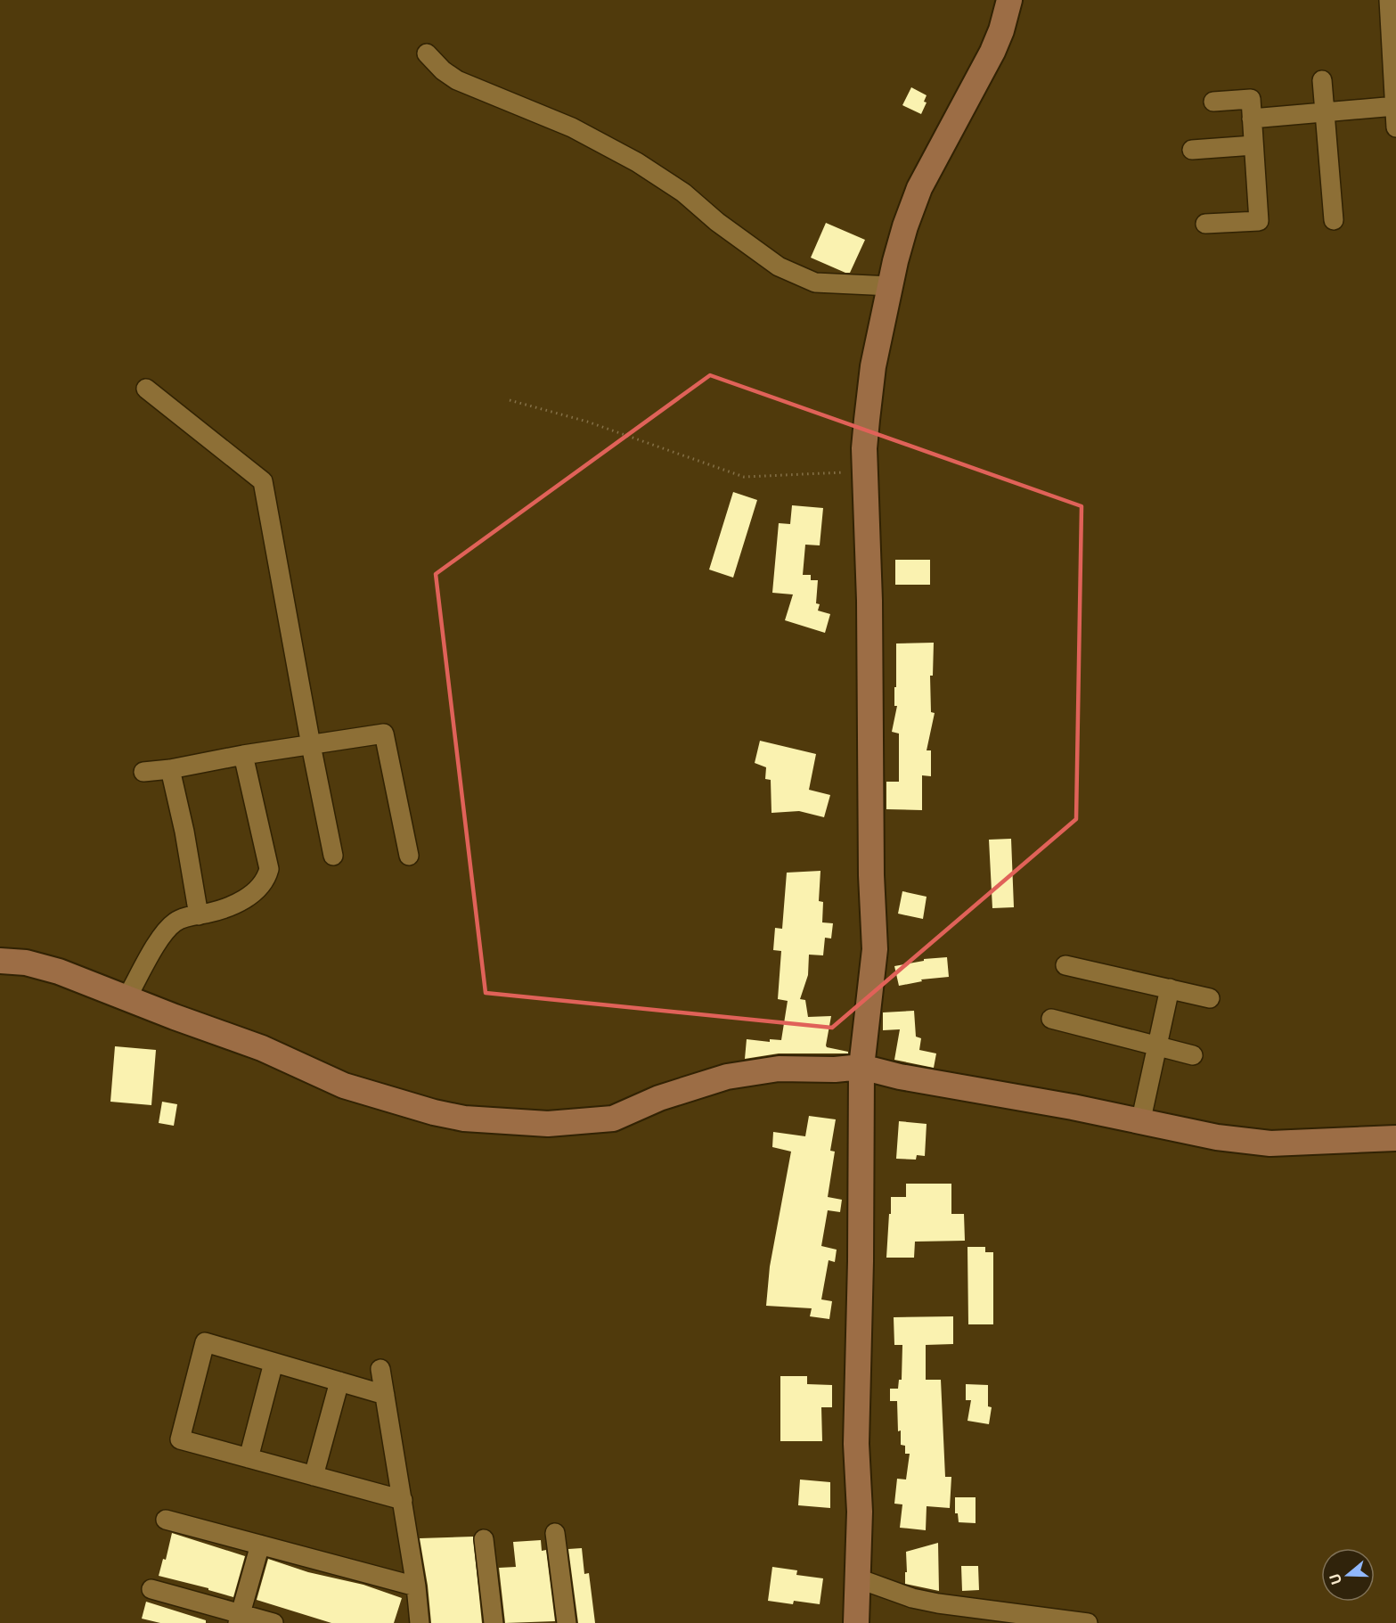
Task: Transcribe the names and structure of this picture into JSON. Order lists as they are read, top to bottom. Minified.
{"north":"left"}
